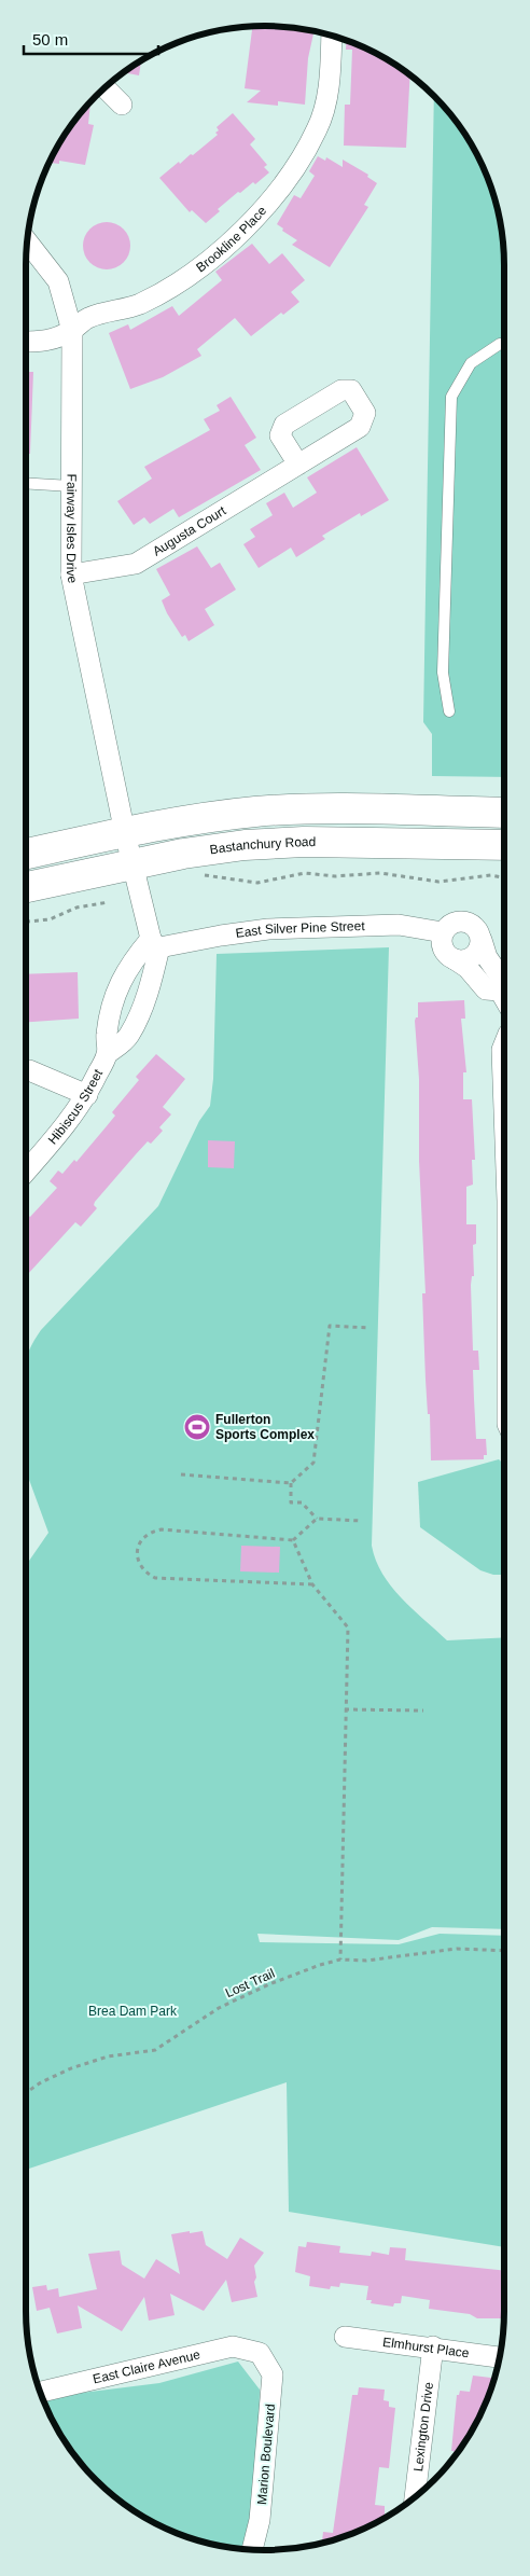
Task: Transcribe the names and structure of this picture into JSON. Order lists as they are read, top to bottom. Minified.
{"streets":{"main road":["Bastanchury Road"],"street":["Brookline Place","Fairway Isles Drive","Augusta Court","East Silver Pine Street","Hibiscus Street","Elmhurst Place","East Claire Avenue","Lexington Drive","Marion Boulevard"],"path":["Lost Trail"]},"crossings":[["Brookline Place","Fairway Isles Drive"],["Fairway Isles Drive","Augusta Court"],["Fairway Isles Drive","Bastanchury Road"],["Fairway Isles Drive","East Silver Pine Street"],["Fairway Isles Drive","Hibiscus Street"],["East Silver Pine Street","Hibiscus Street"],["Elmhurst Place","Lexington Drive"],["East Claire Avenue","Marion Boulevard"]],"parks":["Brea Dam Park"],"places":{"sports":["Fullerton Sports Complex"]},"scale_bar":"50 m"}
